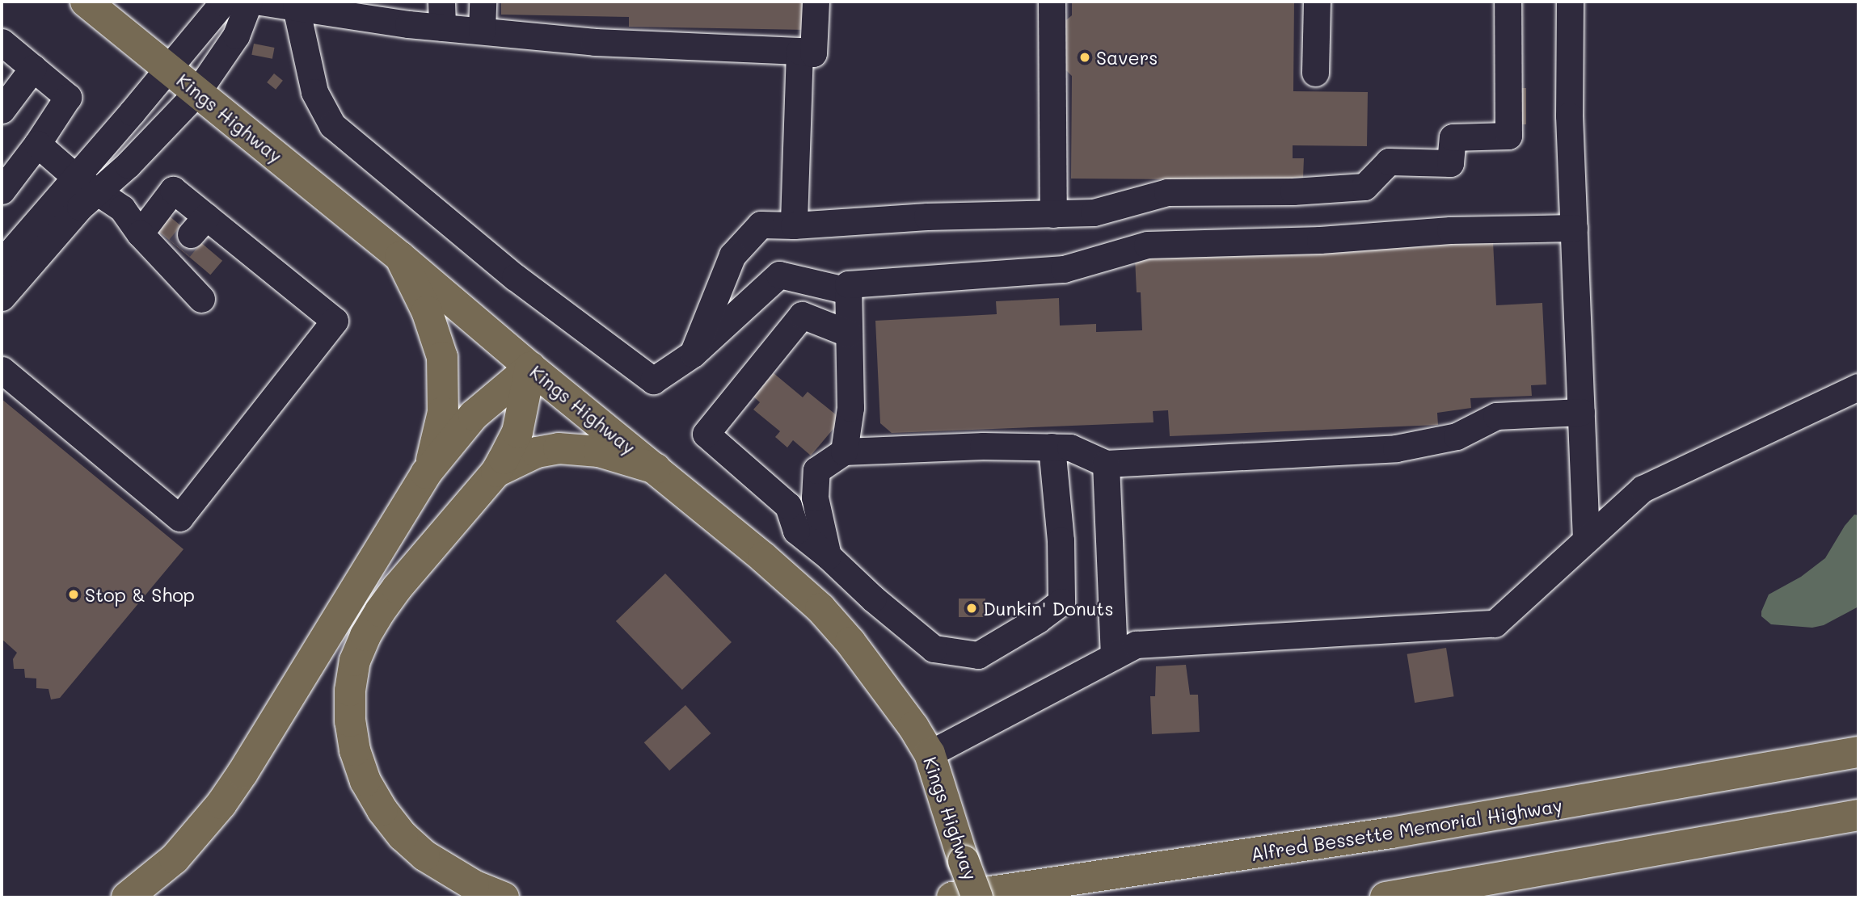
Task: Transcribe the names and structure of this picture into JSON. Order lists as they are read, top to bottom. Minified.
{"streets":{"main road":["Kings Highway","Alfred Bessette Memorial Highway"]},"places":["Savers","Stop & Shop","Dunkin' Donuts"]}
